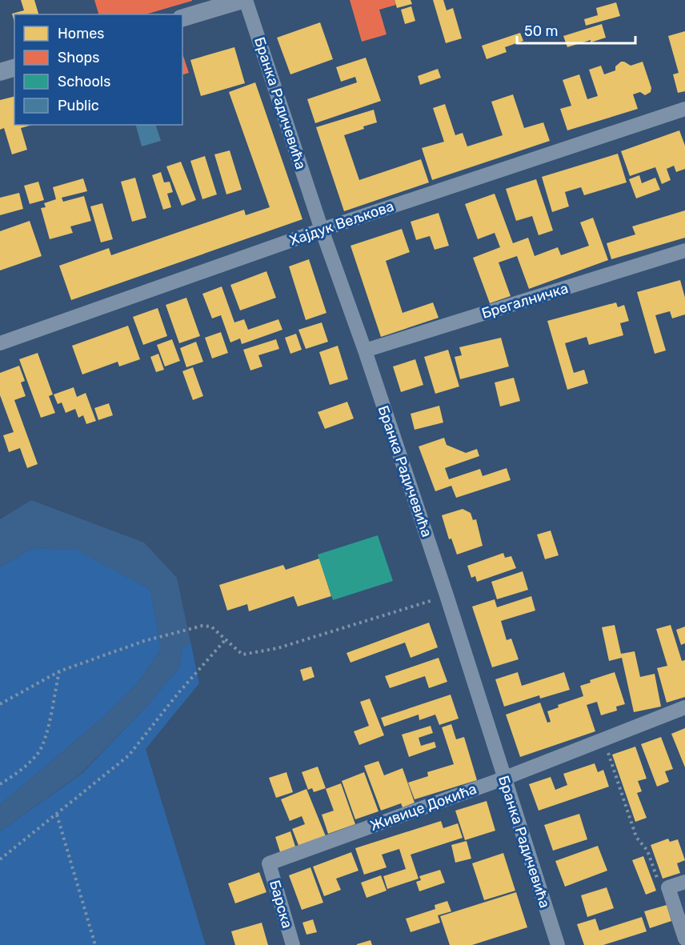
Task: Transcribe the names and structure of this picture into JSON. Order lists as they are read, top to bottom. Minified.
{"streets":{"street":["Бранка Радичевића","Хајдук Вељкова","Брегалничка","Живице Докића","Барска"]},"crossings":[["Бранка Радичевића","Хајдук Вељкова"],["Бранка Радичевића","Брегалничка"],["Бранка Радичевића","Живице Докића"],["Живице Докића","Барска"]],"legend":["Homes","Shops","Schools","Public"],"scale_bar":"50 m"}
